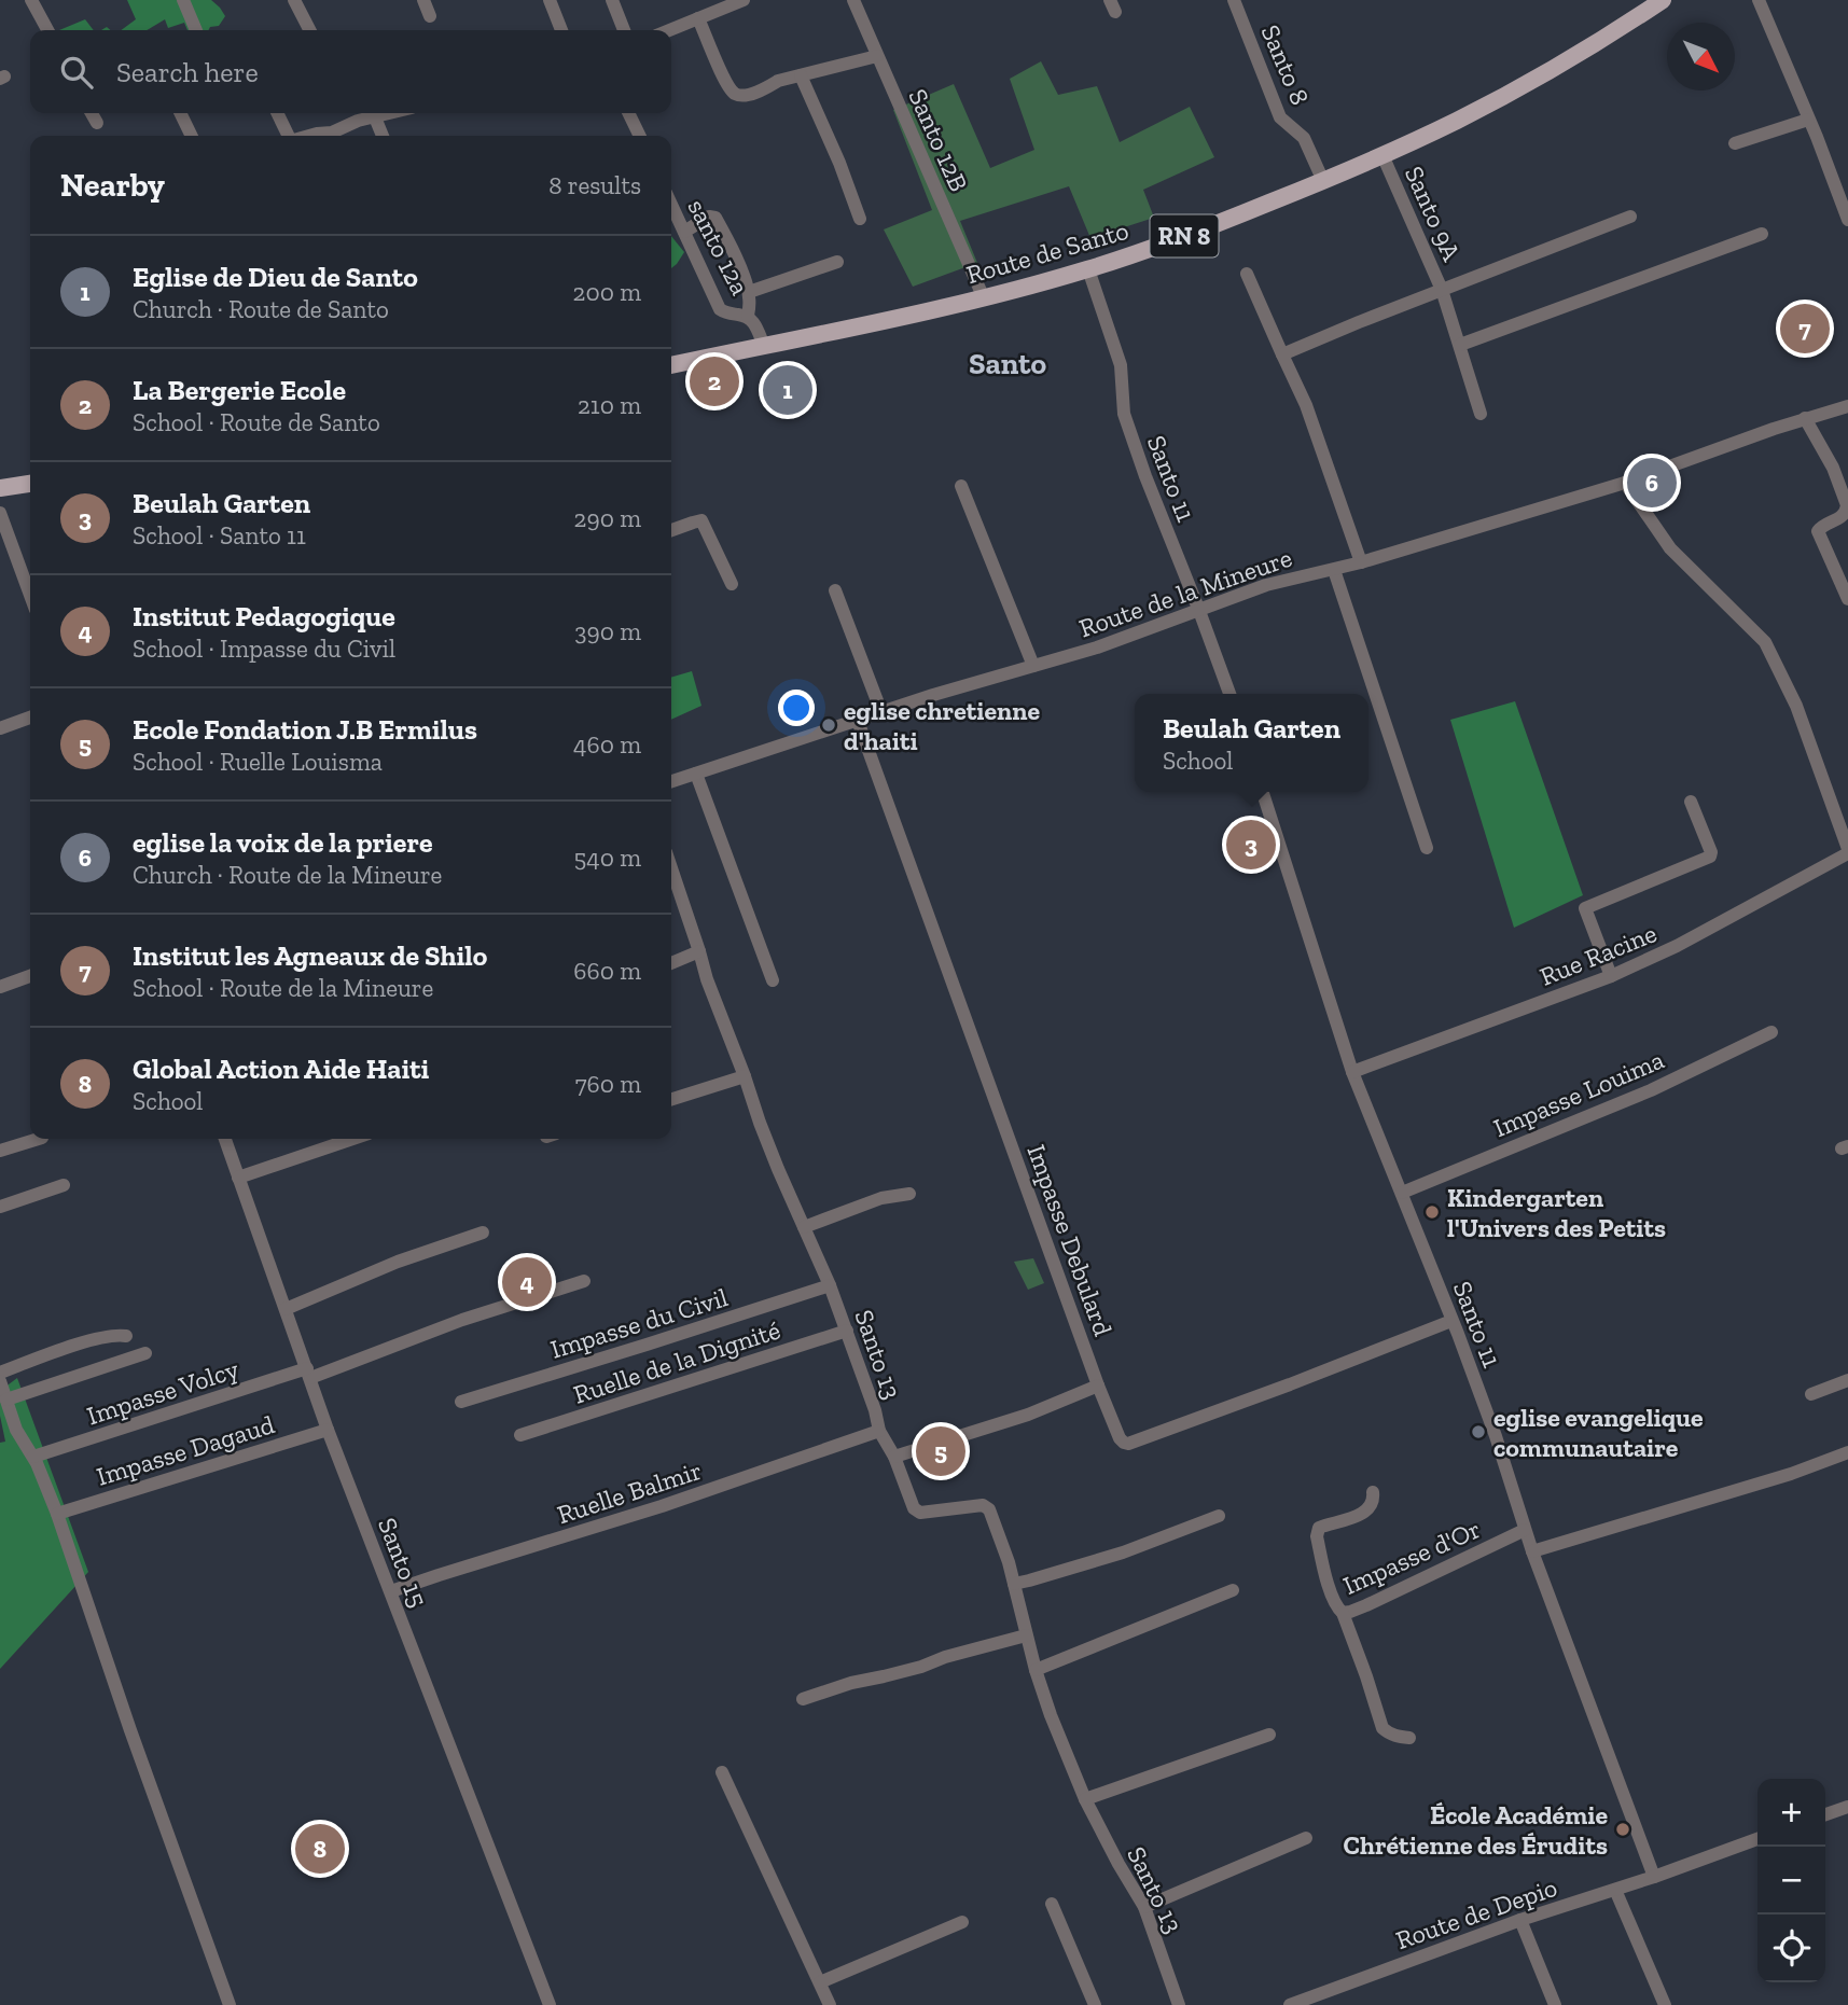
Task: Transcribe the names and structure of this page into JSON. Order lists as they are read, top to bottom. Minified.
{"streets":{"main road":["RN 8","Route de Santo"],"street":["Santo 8","Santo 12B","Santo 9A","santo 12a","Santo 11","Route de la Mineure","Rue Racine","Impasse Louima","Impasse Debulard","Impasse du Civil","Santo 13","Ruelle de la Dignité","Impasse Volcy","Impasse Dagaud","Ruelle Balmir","Impasse d'Or","Santo 15","Route de Depio"]},"crossings":[["Santo 8","Route de Santo"],["Santo 12B","Route de Santo"],["Santo 9A","Route de Santo"],["santo 12a","Route de Santo"],["Route de Santo","Santo 11"],["Santo 11","Route de la Mineure"],["Santo 11","Rue Racine"],["Santo 11","Impasse Louima"],["Santo 11","Impasse Debulard"],["Santo 11","Impasse d'Or"],["Santo 11","Route de Depio"],["Route de la Mineure","Impasse Debulard"],["Impasse du Civil","Santo 13"],["Santo 13","Ruelle de la Dignité"],["Santo 13","Ruelle Balmir"],["Impasse Volcy","Santo 15"],["Impasse Dagaud","Santo 15"],["Ruelle Balmir","Santo 15"]],"districts":["Santo"],"places":["eglise chretienne d'haiti","Kindergarten l'Univers des Petits","eglise evangelique communautaire","École Académie Chrétienne des Érudits"],"north":"bottom right","page":{"search":"Search here","heading":["Nearby","8 results"],"list":[{"mark":"1","name":"Eglise de Dieu de Santo","note":"Church · Route de Santo","value":"200 m"},{"mark":"2","name":"La Bergerie Ecole","note":"School · Route de Santo","value":"210 m"},{"mark":"3","name":"Beulah Garten","note":"School · Santo 11","value":"290 m"},{"mark":"4","name":"Institut Pedagogique","note":"School · Impasse du Civil","value":"390 m"},{"mark":"5","name":"Ecole Fondation J.B Ermilus","note":"School · Ruelle Louisma","value":"460 m"},{"mark":"6","name":"eglise la voix de la priere","note":"Church · Route de la Mineure","value":"540 m"},{"mark":"7","name":"Institut les Agneaux de Shilo","note":"School · Route de la Mineure","value":"660 m"},{"mark":"8","name":"Global Action Aide Haiti","note":"School","value":"760 m"}],"pins":["7","2","1","6","3","4","5","8"],"popup":["Beulah Garten","School"],"map_buttons":["+","−"]}}
